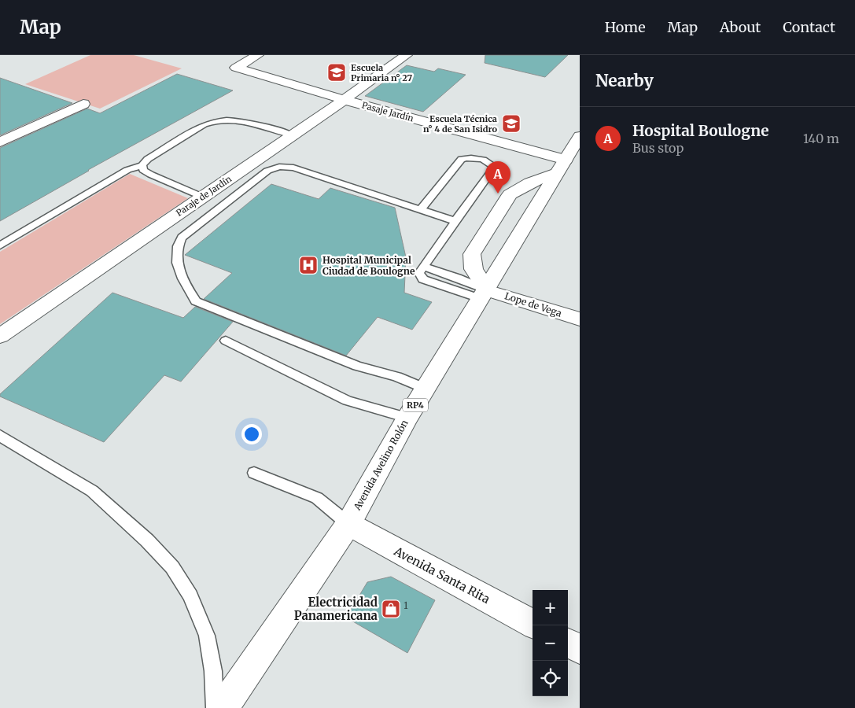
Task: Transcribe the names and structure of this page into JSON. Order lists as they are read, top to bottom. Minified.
{"streets":{"street":["Pasaje Jardín","Paraje de Jardín","Lope de Vega","RP4","Avenida Avelino Rolón","Avenida Santa Rita"]},"crossings":[["Pasaje Jardín","Paraje de Jardín"],["Pasaje Jardín","Avenida Avelino Rolón"],["Lope de Vega","Avenida Avelino Rolón"],["Avenida Avelino Rolón","Avenida Santa Rita"]],"places":{"school or university":["Escuela Primaria n° 27","Escuela Técnica n° 4 de San Isidro"],"hospital":["Hospital Municipal Ciudad de Boulogne"],"shop":["Electricidad Panamericana"]},"house_numbers":["1"],"page":{"header":"Map","nav":["Home","Map","About","Contact"],"heading":"Nearby","list":[{"mark":"A","name":"Hospital Boulogne","note":"Bus stop","value":"140 m"}],"pins":"A","map_buttons":["+","−"]}}
